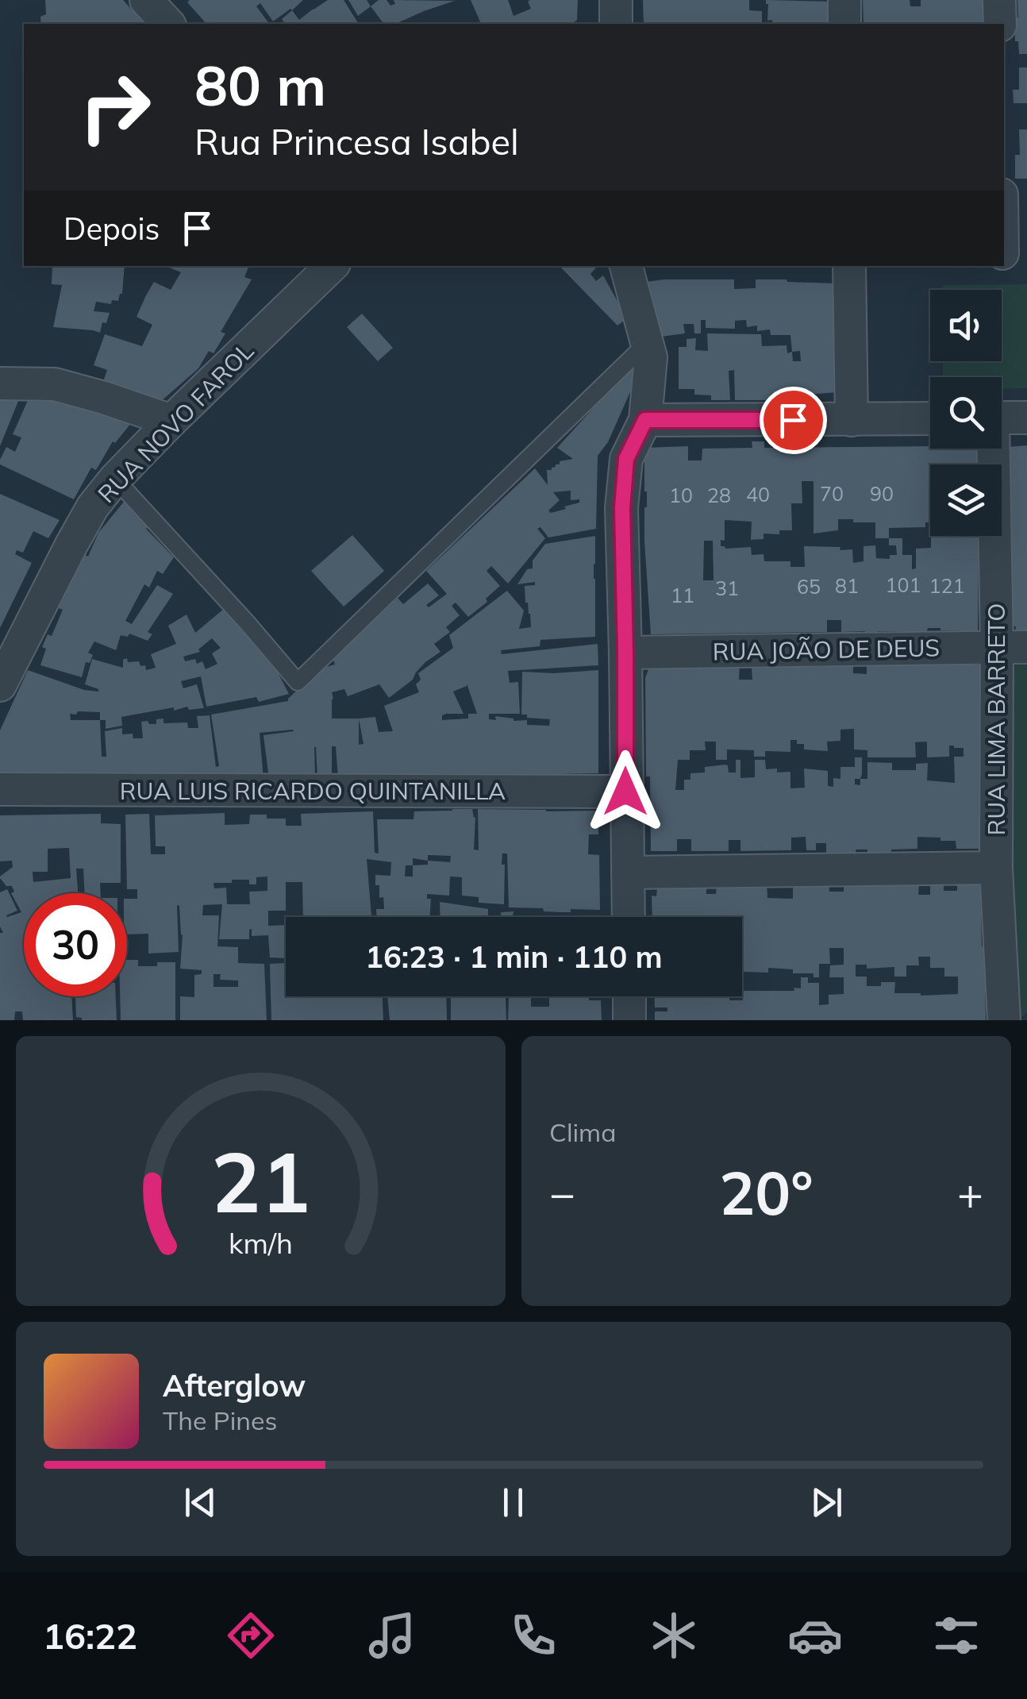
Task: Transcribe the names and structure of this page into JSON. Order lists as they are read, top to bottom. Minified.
{"streets":{"street":["RUA NOVO FAROL","RUA JOÃO DE DEUS","RUA LIMA BARRETO","RUA LUIS RICARDO QUINTANILLA"]},"crossings":[["RUA JOÃO DE DEUS","RUA LIMA BARRETO"]],"house_numbers":["70","90","40","10","28","101","81","121","65","31","11"],"page":{"turn":["80 m","Rua Princesa Isabel"],"then":"Depois","limit":"30","trip":"16:23 · 1 min · 110 m","tile":"Clima","heat":["−","20°","+"],"song":["Afterglow","The Pines"],"tabs":"16:22","gauge":["21","km/h"]}}
